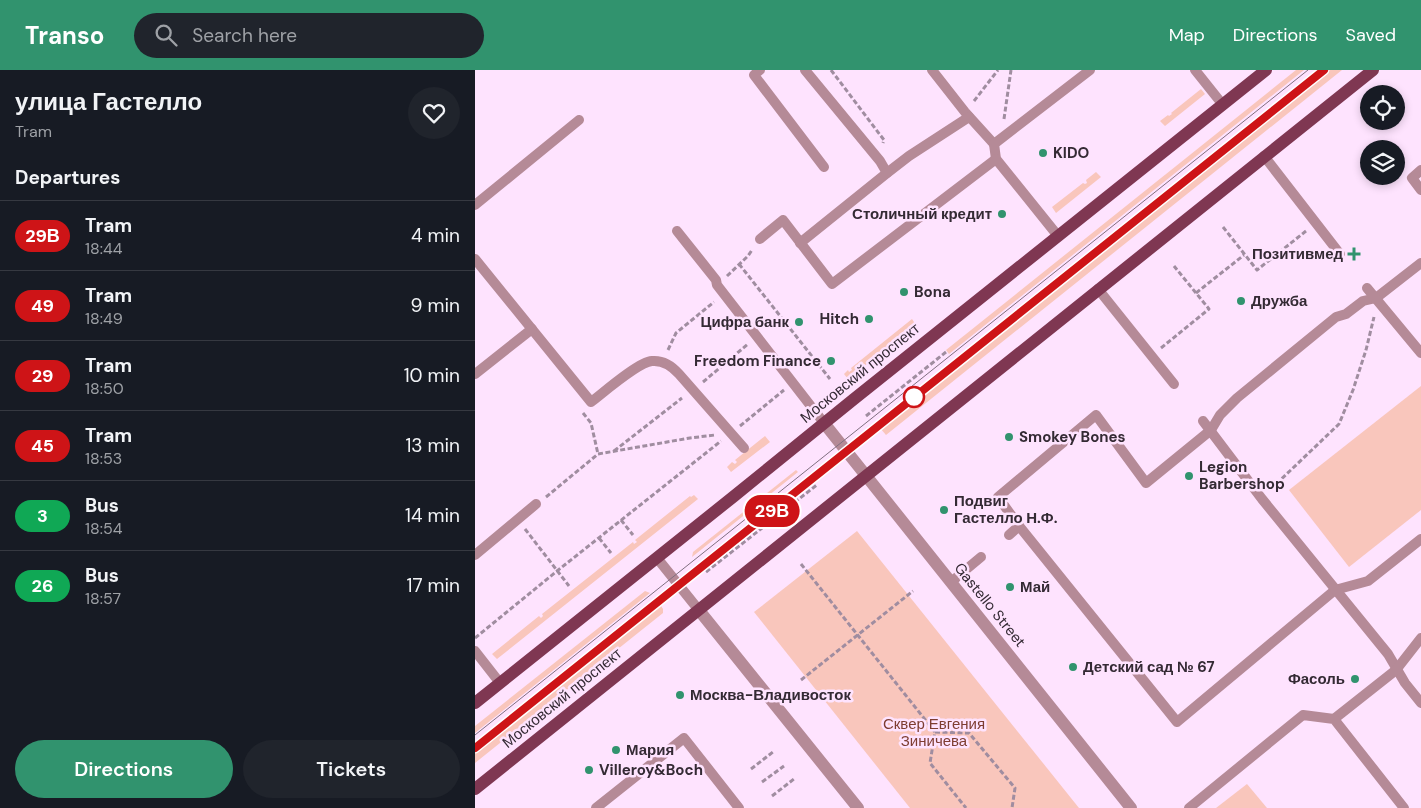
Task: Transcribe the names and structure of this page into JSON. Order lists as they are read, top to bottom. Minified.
{"streets":{"main road":["Московский проспект"],"street":["Gastello Street"]},"crossings":[["Московский проспект","Gastello Street"]],"parks":["Сквер Евгения Зиничева"],"places":{"other":["KIDO","Столичный кредит","Bona","Дружба","Hitch","Цифра банк","Freedom Finance","Smokey Bones","Legion Barbershop","Подвиг Гастелло Н.Ф.","Май","Детский сад № 67","Фасоль","Москва-Владивосток","Мария","Villeroy&Boch"],"health":["Позитивмед"]},"lines":["tram line 29В"],"page":{"header":"Transo","search":"Search here","nav":["Map","Directions","Saved"],"heading":[["улица Гастелло","Tram"],"Departures"],"on_map":"29В","list":[{"mark":"29В","name":"Tram","note":"18:44","value":"4 min"},{"mark":"49","name":"Tram","note":"18:49","value":"9 min"},{"mark":"29","name":"Tram","note":"18:50","value":"10 min"},{"mark":"45","name":"Tram","note":"18:53","value":"13 min"},{"mark":"3","name":"Bus","note":"18:54","value":"14 min"},{"mark":"26","name":"Bus","note":"18:57","value":"17 min"}],"buttons":["Directions","Tickets"]}}
